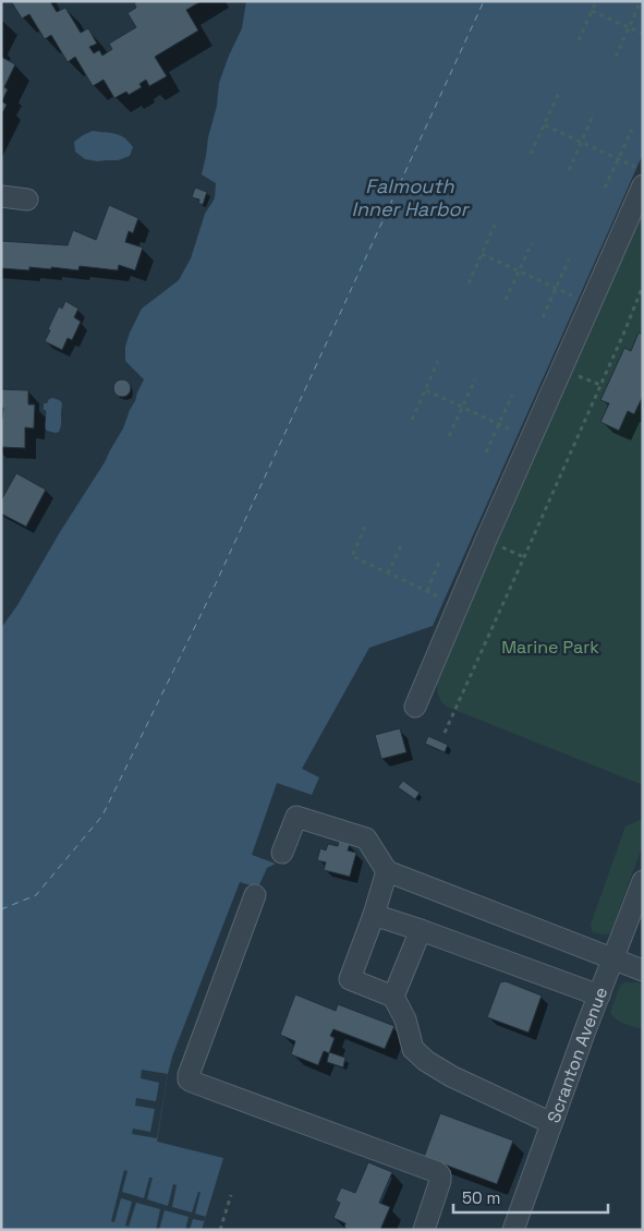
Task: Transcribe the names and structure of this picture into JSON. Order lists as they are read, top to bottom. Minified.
{"streets":{"street":["Scranton Avenue"]},"water":["Falmouth Inner Harbor"],"parks":["Marine Park"],"scale_bar":"50 m"}
